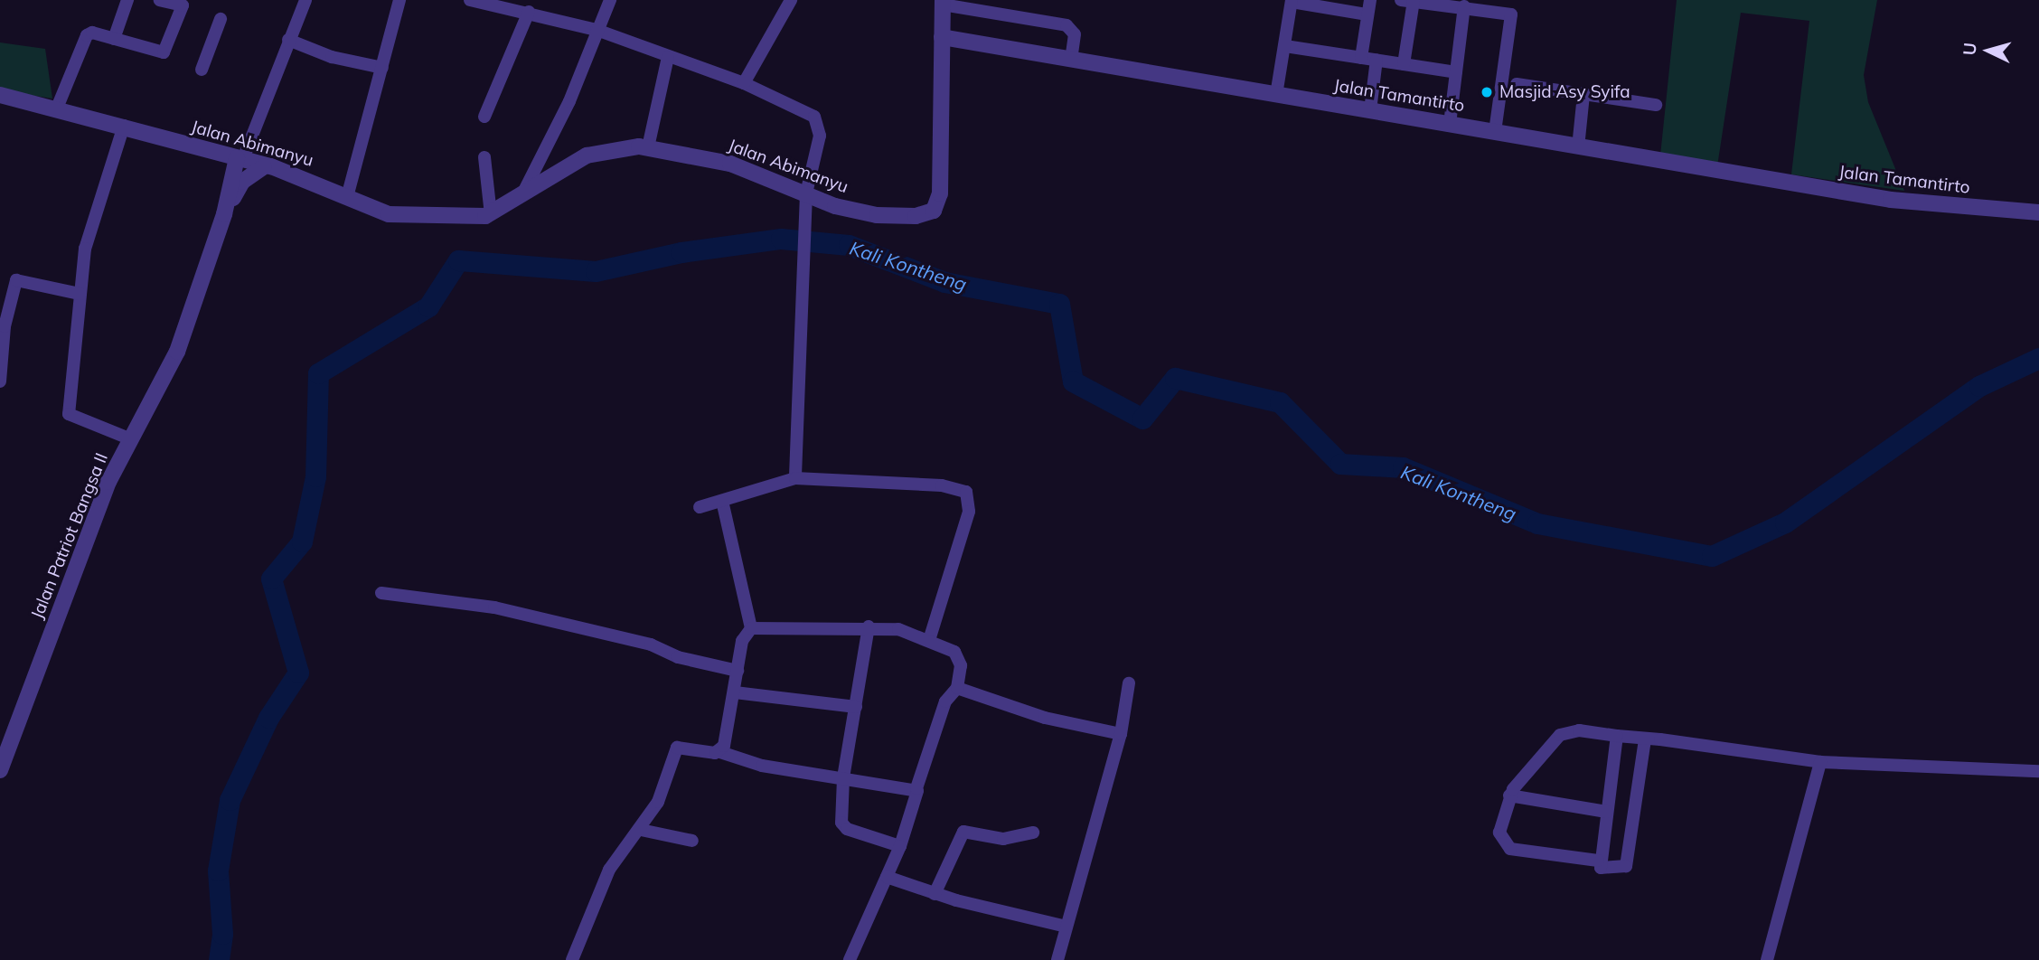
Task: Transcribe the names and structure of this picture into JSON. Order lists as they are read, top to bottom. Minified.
{"streets":{"street":["Jalan Tamantirto","Jalan Abimanyu","Jalan Patriot Bangsa II"]},"crossings":[["Jalan Tamantirto","Jalan Abimanyu"]],"water":["Kali Kontheng"],"places":["Masjid Asy Syifa"],"north":"left"}
